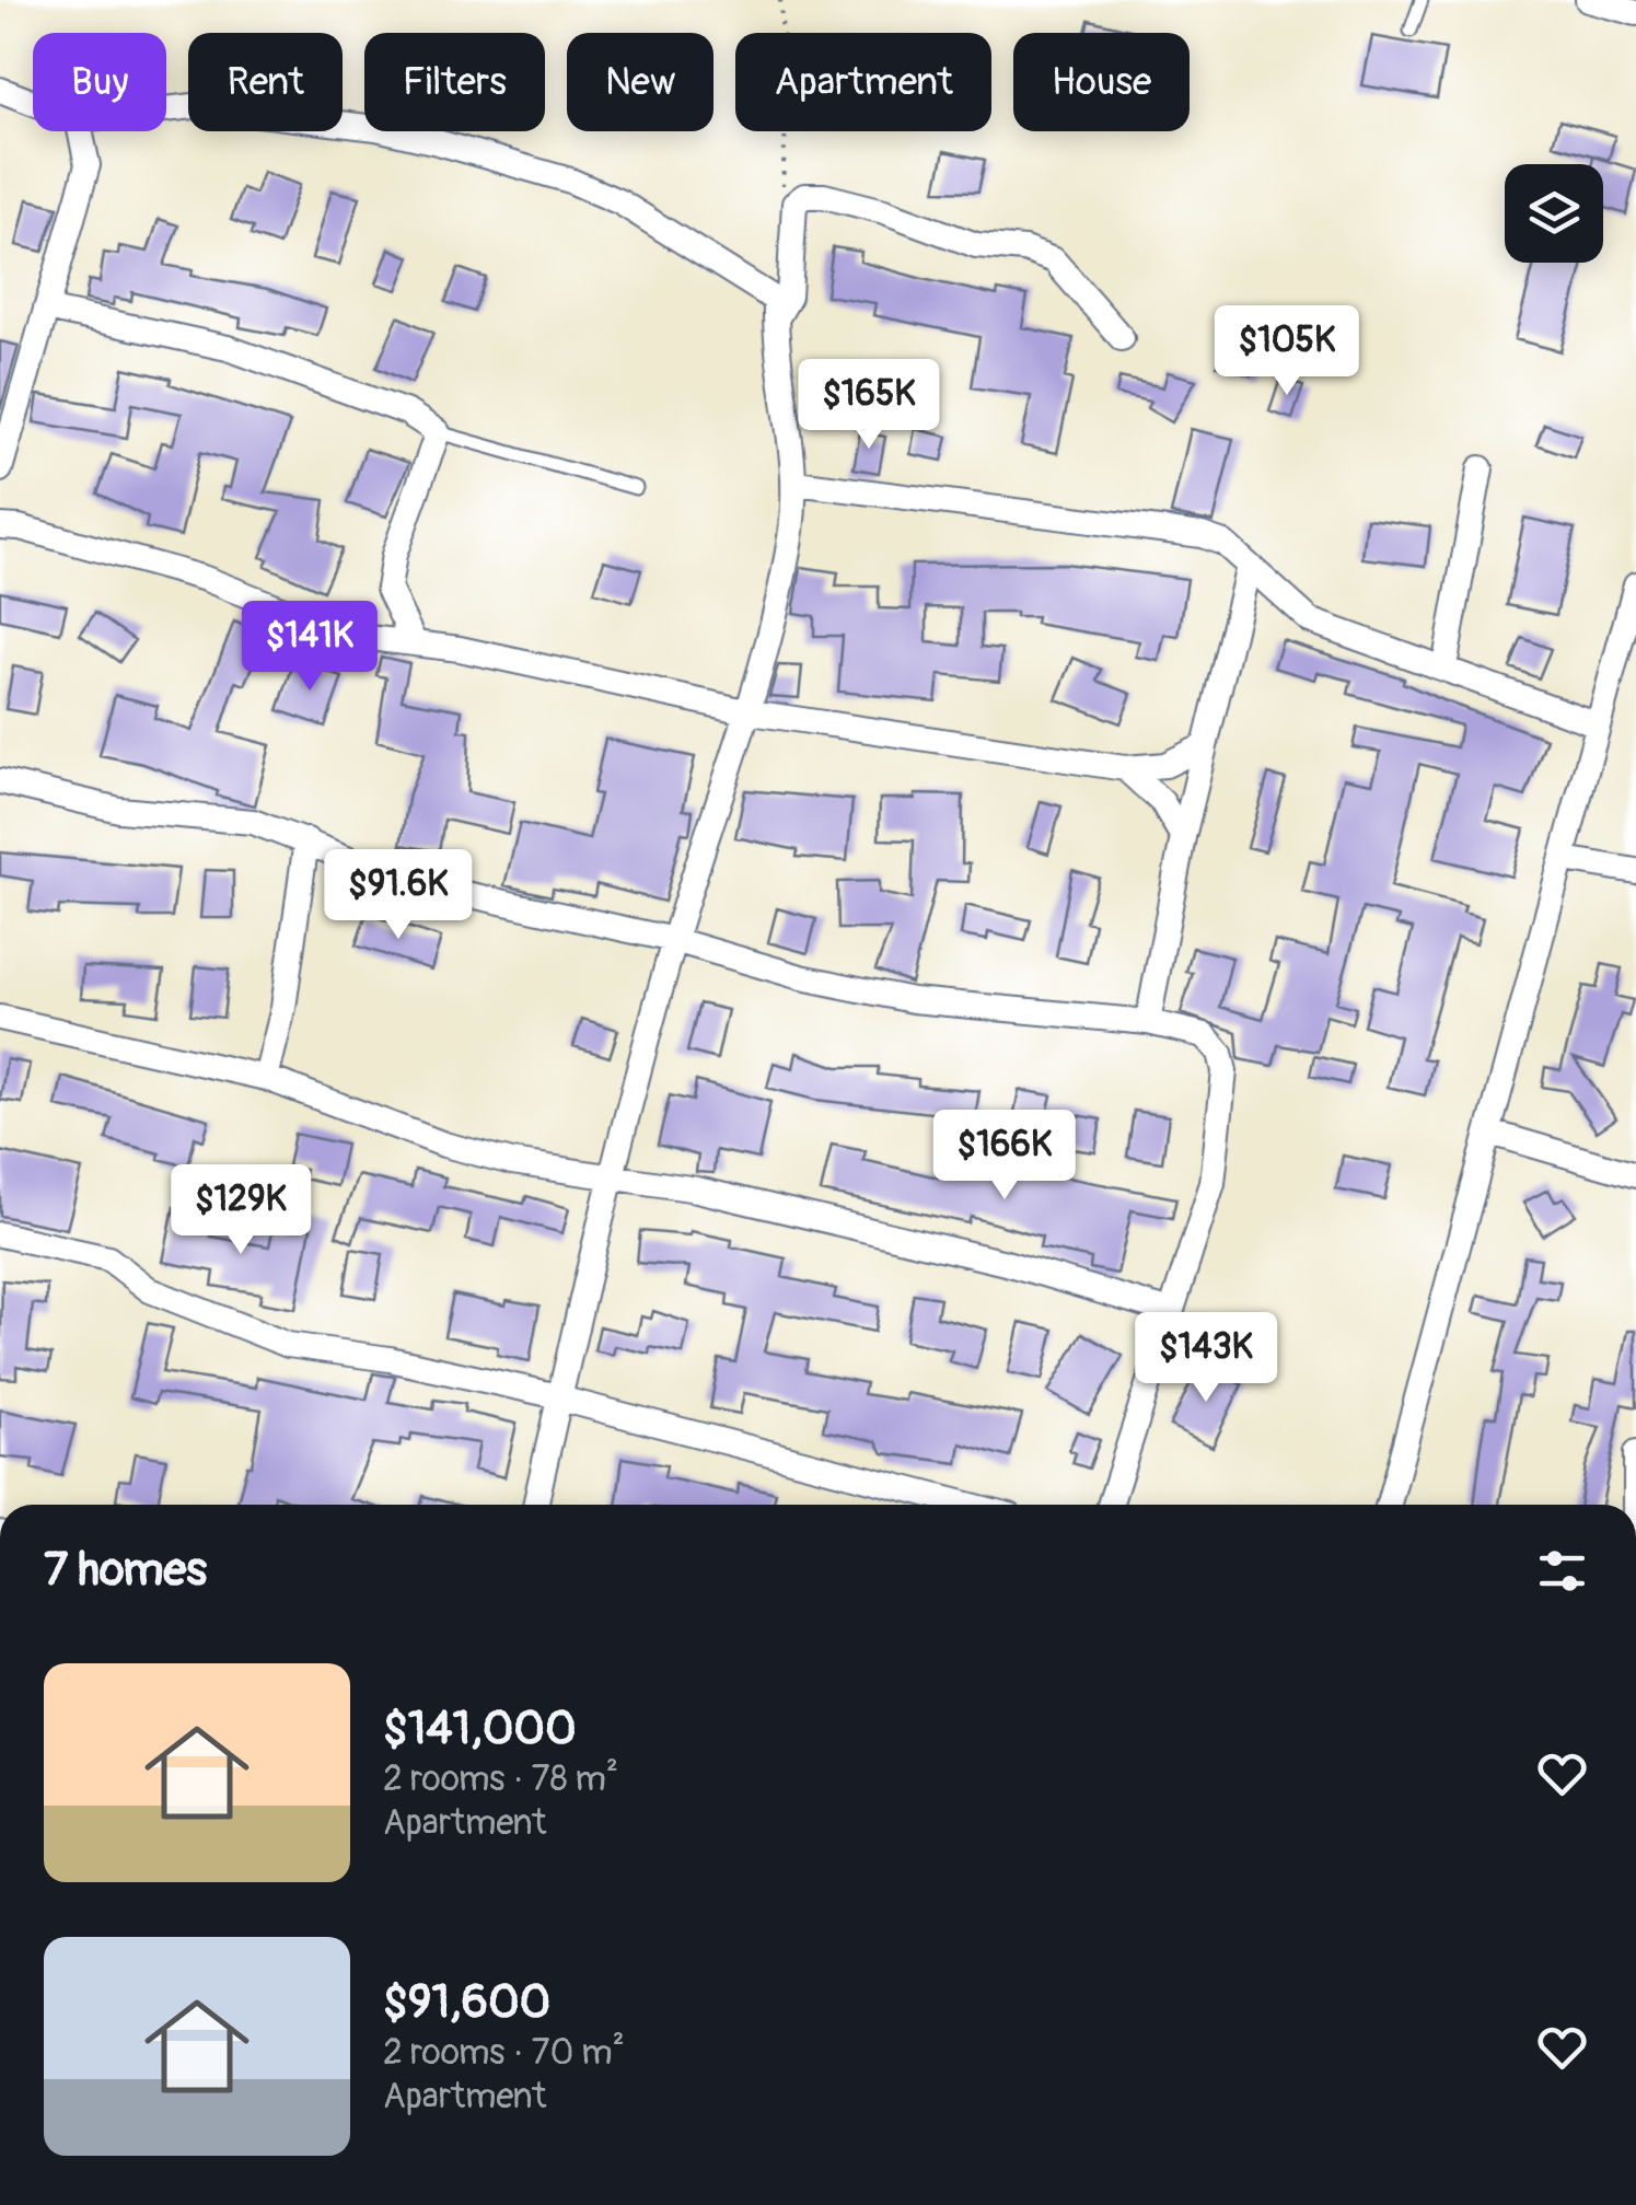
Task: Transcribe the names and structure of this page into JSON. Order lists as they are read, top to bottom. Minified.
{"page":{"chip":["Buy","Rent","Filters","New","Apartment","House"],"price":["$105K","$165K","$141K","$91.6K","$166K","$129K","$143K"],"heading":"7 homes","list":[{"name":"$141,000","note":"2 rooms · 78 m² · Apartment"},{"name":"$91,600","note":"2 rooms · 70 m² · Apartment"}]}}
